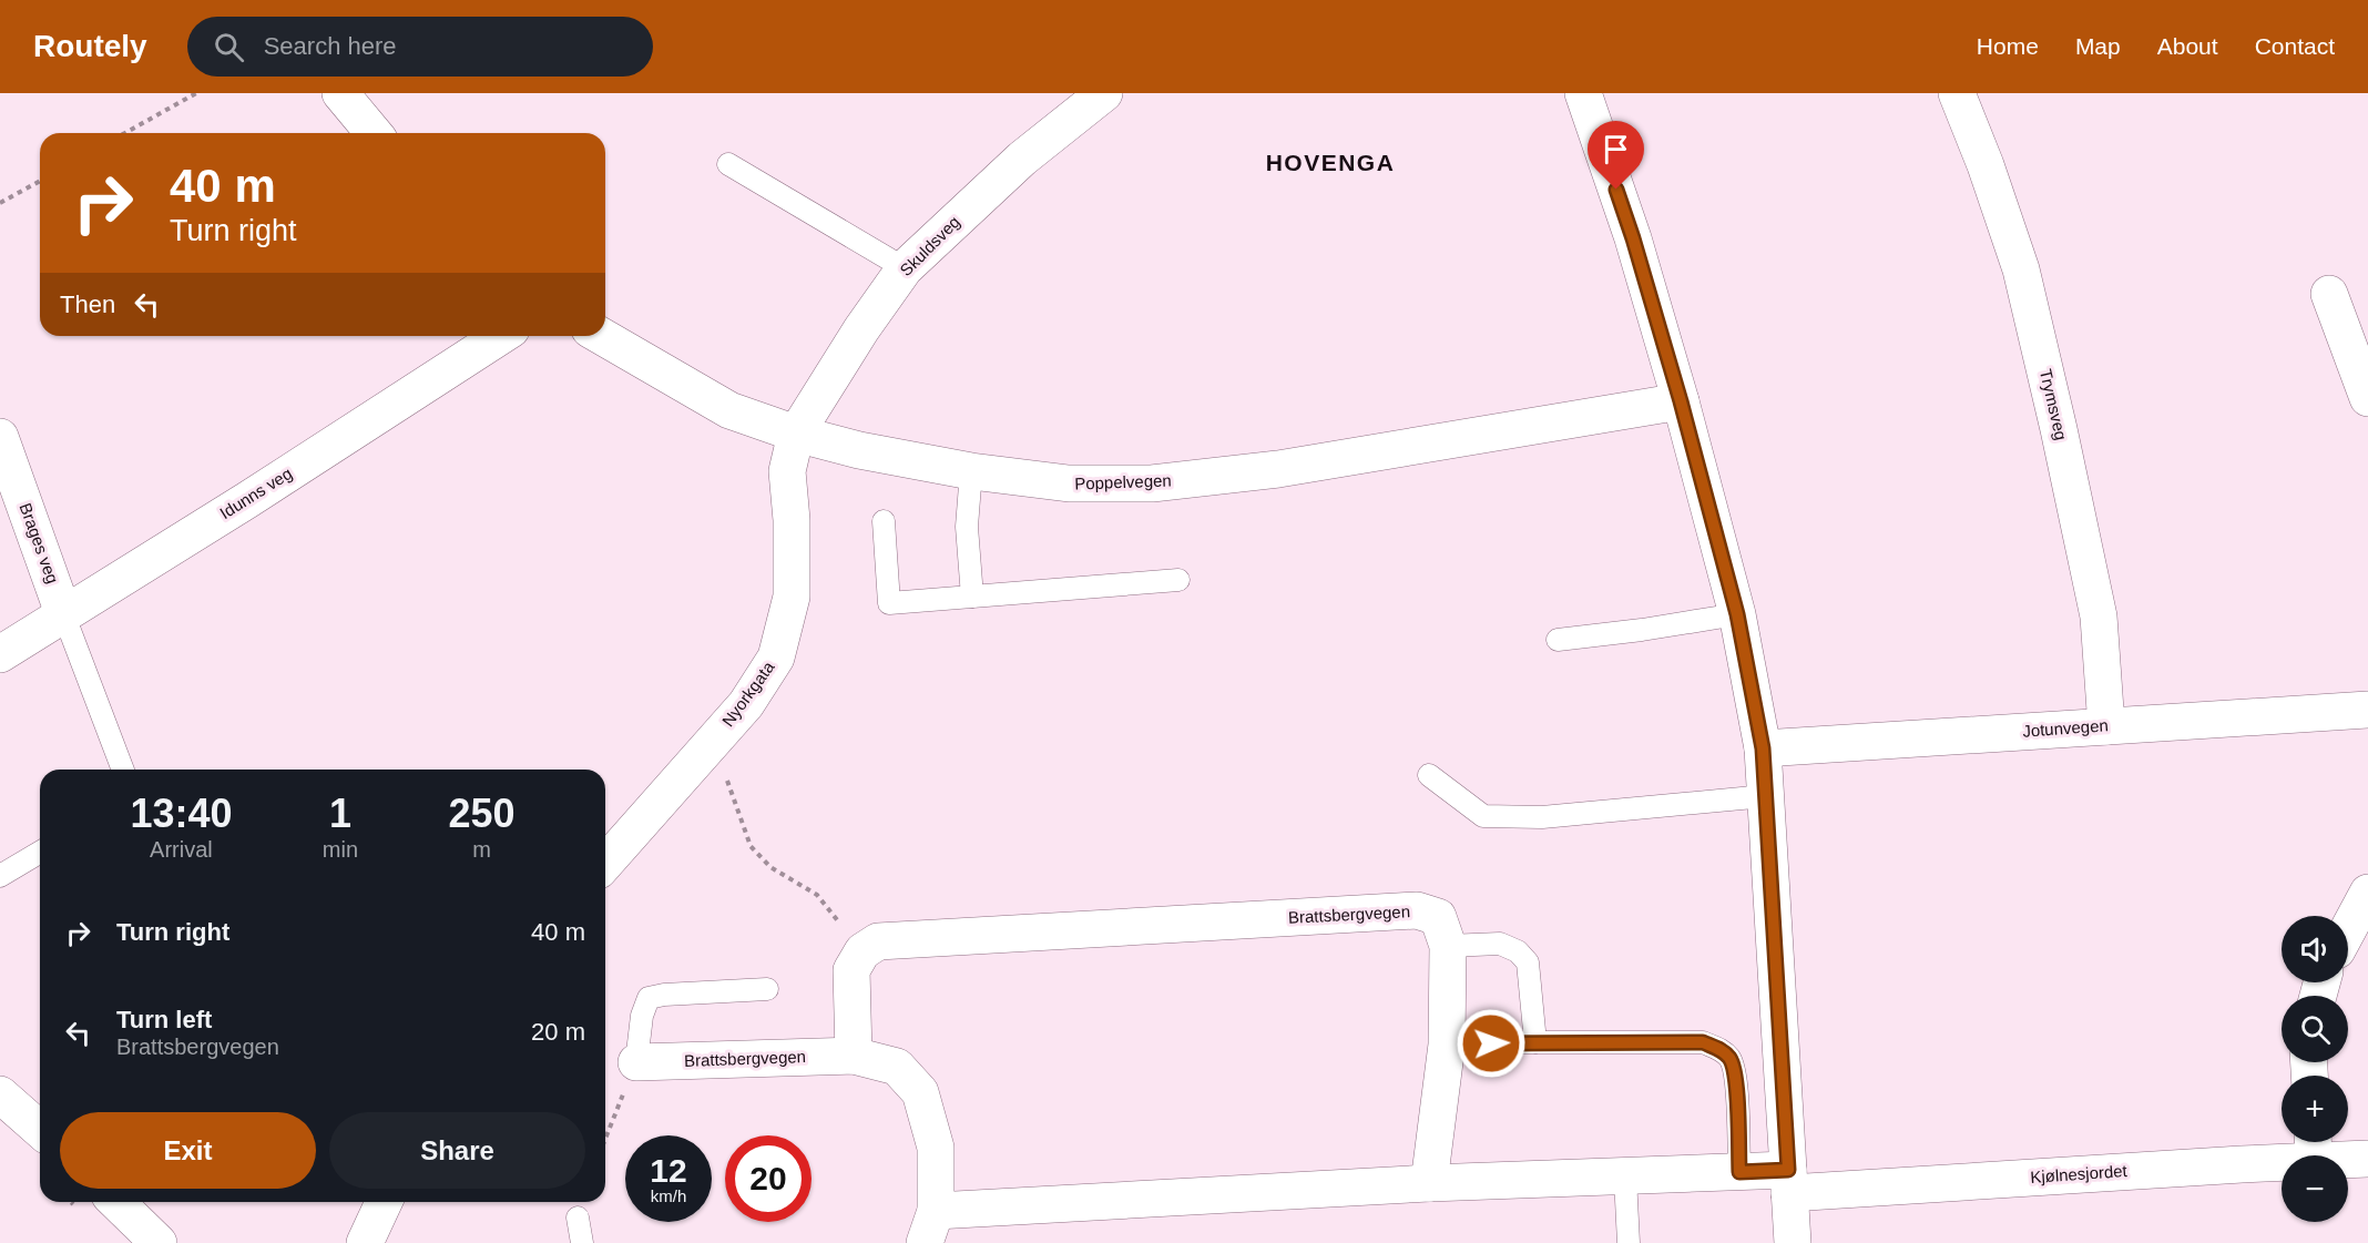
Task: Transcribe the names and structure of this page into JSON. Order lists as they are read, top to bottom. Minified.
{"streets":{"street":["Skuldsveg","Trymsveg","Poppelvegen","Idunns veg","Brages veg","Nyorkgata","Jotunvegen","Brattsbergvegen","Kjølnesjordet"]},"crossings":[["Skuldsveg","Poppelvegen"],["Skuldsveg","Nyorkgata"],["Trymsveg","Jotunvegen"],["Poppelvegen","Nyorkgata"],["Idunns veg","Brages veg"]],"districts":["HOVENGA"],"page":{"header":"Routely","search":"Search here","nav":["Home","Map","About","Contact"],"turn":["40 m","Turn right"],"then":"Then","eta":["13:40","Arrival","1","min","250","m"],"list":[{"name":"Turn right","value":"40 m"},{"name":"Turn left","note":"Brattsbergvegen","value":"20 m"}],"map_buttons":["+","−"],"buttons":["Exit","Share"],"speed":"12 km/h","limit":"20"}}
